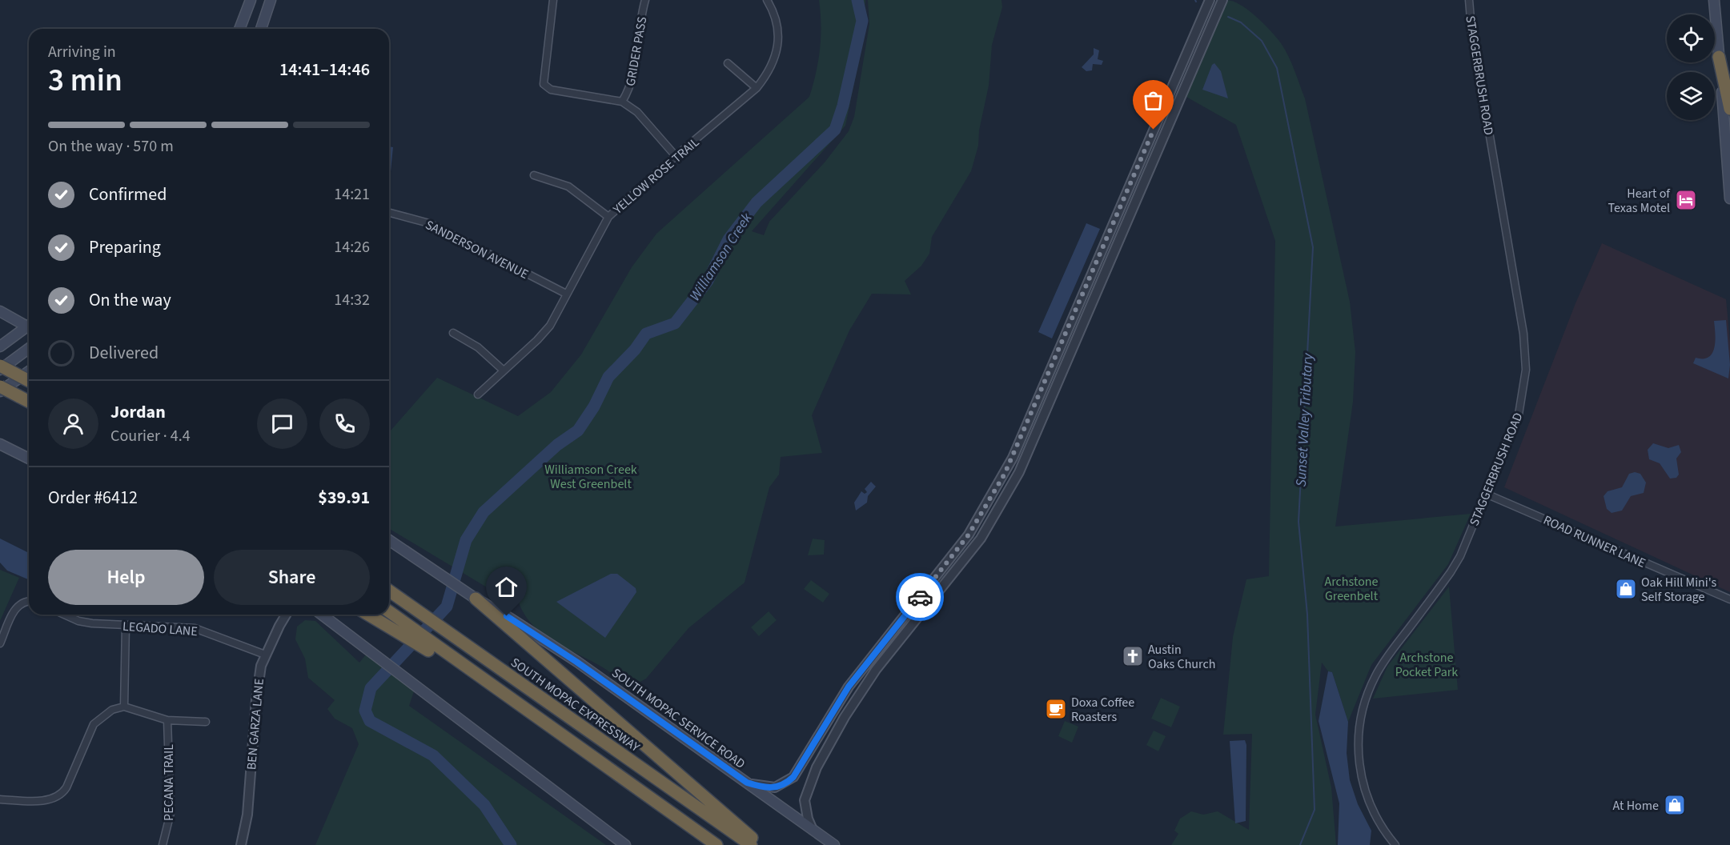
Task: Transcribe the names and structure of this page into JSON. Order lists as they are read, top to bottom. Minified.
{"streets":{"highway":["SOUTH MOPAC EXPRESSWAY"],"main road":["SOUTH MOPAC SERVICE ROAD"],"street":["GRIDER PASS","STAGGERBRUSH ROAD","YELLOW ROSE TRAIL","SANDERSON AVENUE","ROAD RUNNER LANE","LEGADO LANE","BEN GARZA LANE","PECANA TRAIL"]},"crossings":[["STAGGERBRUSH ROAD","ROAD RUNNER LANE"],["YELLOW ROSE TRAIL","SANDERSON AVENUE"],["LEGADO LANE","BEN GARZA LANE"]],"water":["Williamson Creek","Sunset Valley Tributary"],"parks":["Williamson Creek West Greenbelt","Archstone Greenbelt","Archstone Pocket Park"],"places":{"hotel":["Heart of Texas Motel"],"shop":["Oak Hill Mini's Self Storage","At Home"],"church":["Austin Oaks Church"],"cafe":["Doxa Coffee Roasters"]},"page":{"heading":["3 min","Arriving in","14:41–14:46"],"panel":["Jordan","Courier · 4.4","Order #6412","$39.91"],"bar":"On the way · 570 m","list":[["Confirmed","14:21"],["Preparing","14:26"],["On the way","14:32"],"Delivered"],"buttons":["Help","Share"]}}
